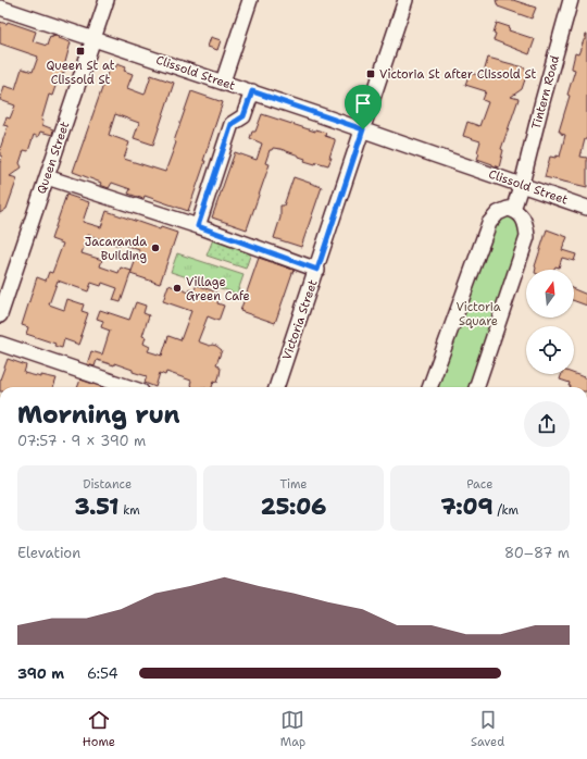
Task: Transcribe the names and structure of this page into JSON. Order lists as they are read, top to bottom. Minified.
{"streets":{"street":["Clissold Street","Tintern Road","Queen Street","Victoria Street"]},"crossings":[["Clissold Street","Tintern Road"],["Clissold Street","Queen Street"],["Clissold Street","Victoria Street"]],"parks":["Victoria Square"],"places":{"transit":["Queen St at Clissold St","Victoria St after Clissold St"],"other":["Jacaranda Building","Village Green Cafe"]},"north":"top","page":{"heading":["Morning run","07:57 · 9 × 390 m"],"stats":[["Distance","3.51 km"],["Time","25:06"],["Pace","7:09 /km"]],"chart":["Elevation","80–87 m"],"list":[{"name":"390 m","note":"6:54"}],"tabs":["Home","Map","Saved"]}}
